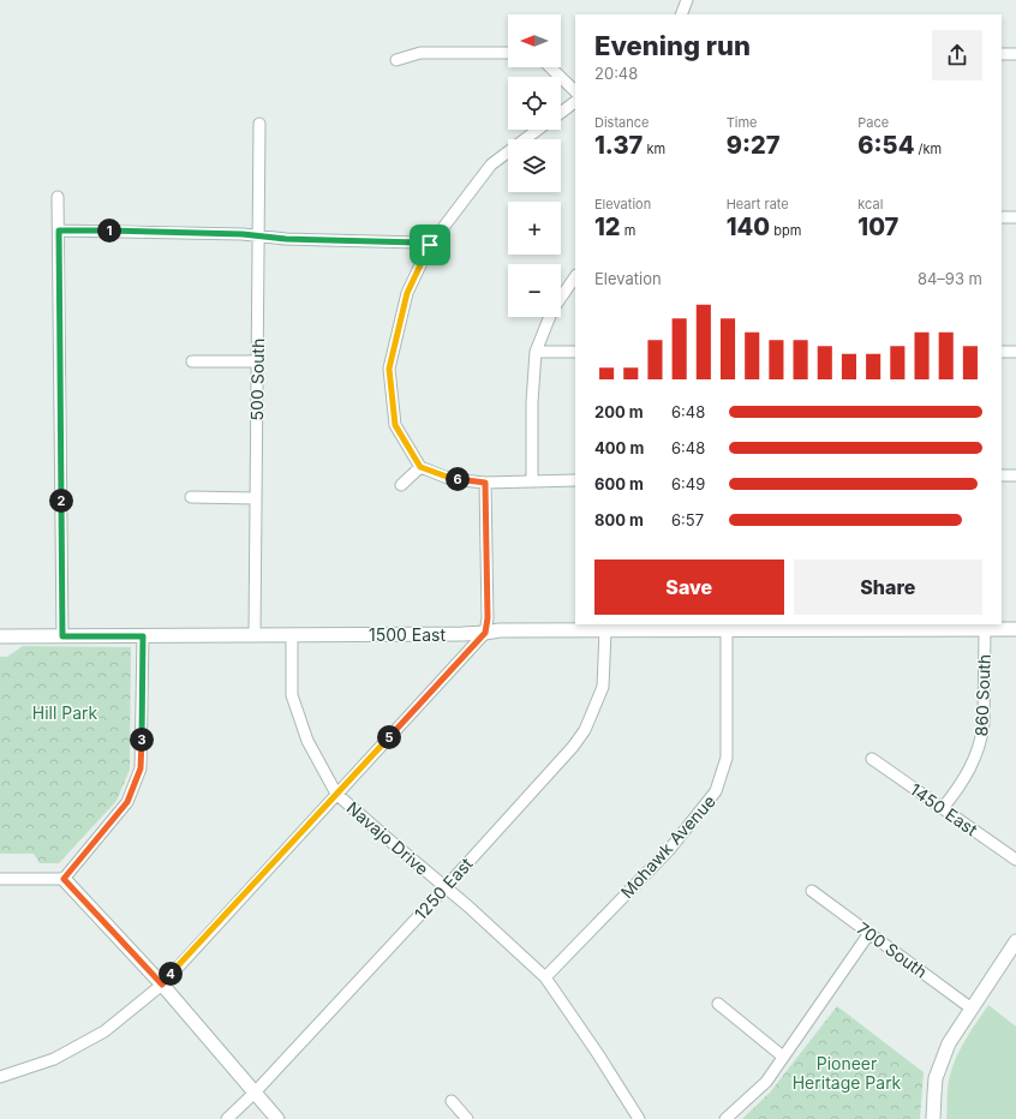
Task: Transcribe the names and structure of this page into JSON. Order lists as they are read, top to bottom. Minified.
{"streets":{"street":["500 South","1500 East","860 South","1450 East","Navajo Drive","Mohawk Avenue","1250 East","700 South"]},"crossings":[["500 South","1500 East"],["1500 East","860 South"],["1500 East","Navajo Drive"],["1500 East","Mohawk Avenue"],["1500 East","1250 East"],["860 South","1450 East"],["Navajo Drive","Mohawk Avenue"],["Navajo Drive","1250 East"]],"parks":["Hill Park","Pioneer Heritage Park"],"north":"left","page":{"map_buttons":["+","−"],"heading":["Evening run","20:48"],"stats":[["Distance","1.37 km"],["Time","9:27"],["Pace","6:54 /km"],["Elevation","12 m"],["Heart rate","140 bpm"],["kcal","107"]],"pins":["1","6","2","5","3","4"],"chart":["Elevation","84–93 m"],"list":[{"name":"200 m","note":"6:48"},{"name":"400 m","note":"6:48"},{"name":"600 m","note":"6:49"},{"name":"800 m","note":"6:57"}],"buttons":["Save","Share"]}}
